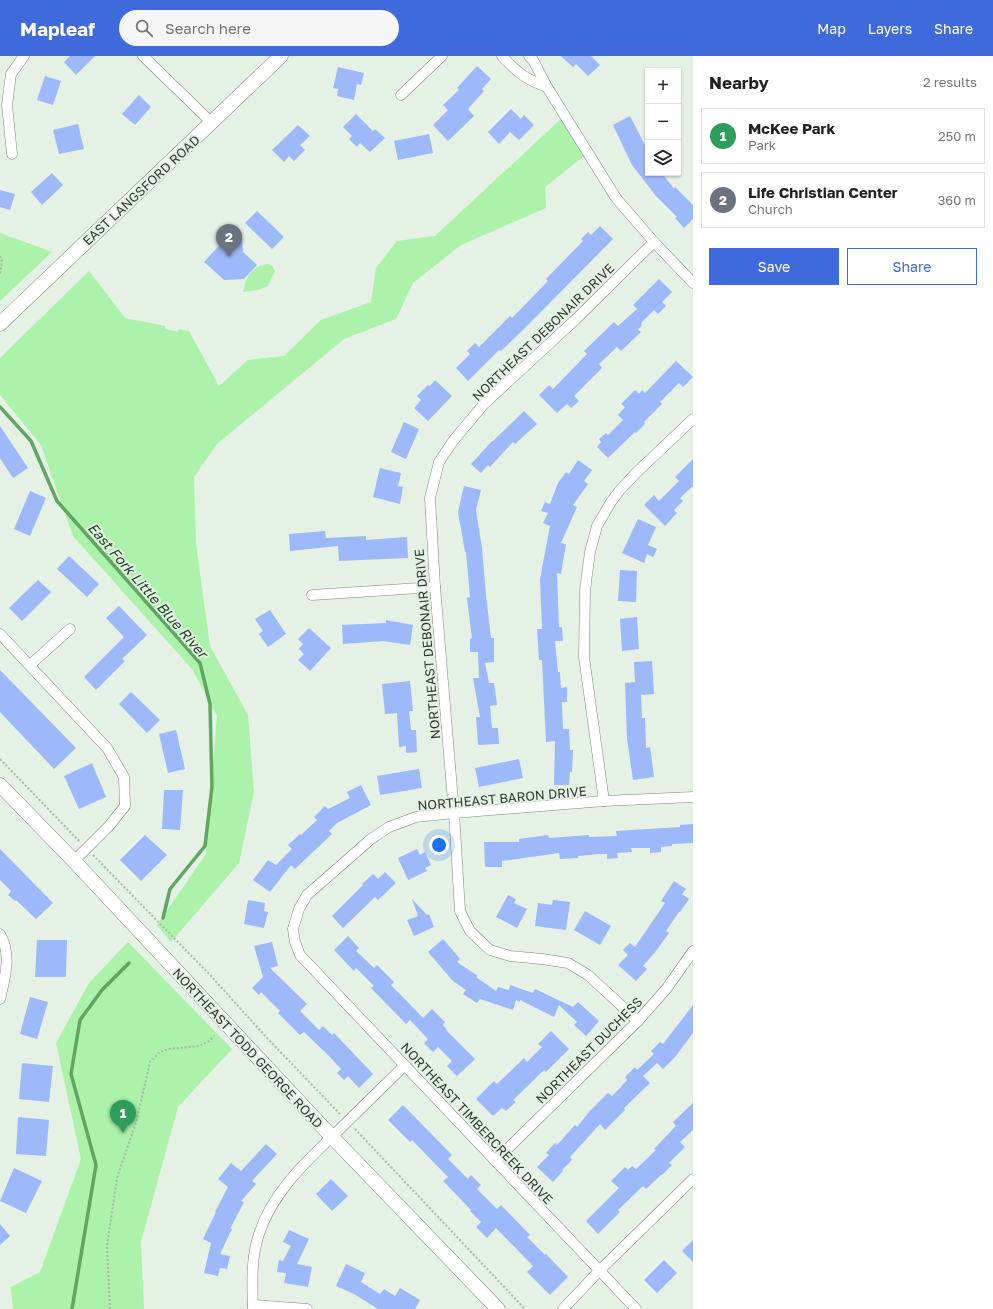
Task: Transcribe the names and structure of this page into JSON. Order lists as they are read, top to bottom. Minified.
{"streets":{"main road":["EAST LANGSFORD ROAD","NORTHEAST TODD GEORGE ROAD"],"street":["NORTHEAST DEBONAIR DRIVE","NORTHEAST BARON DRIVE","NORTHEAST DUCHESS","NORTHEAST TIMBERCREEK DRIVE"]},"crossings":[["NORTHEAST DEBONAIR DRIVE","NORTHEAST BARON DRIVE"],["NORTHEAST DEBONAIR DRIVE","NORTHEAST DUCHESS"],["NORTHEAST BARON DRIVE","NORTHEAST TIMBERCREEK DRIVE"],["NORTHEAST DUCHESS","NORTHEAST TIMBERCREEK DRIVE"]],"water":["East Fork Little Blue River"],"page":{"header":"Mapleaf","search":"Search here","nav":["Map","Layers","Share"],"heading":["Nearby","2 results"],"map_buttons":["+","−"],"list":[{"mark":"1","name":"McKee Park","note":"Park","value":"250 m"},{"mark":"2","name":"Life Christian Center","note":"Church","value":"360 m"}],"pins":["2","1"],"buttons":["Save","Share"]}}
